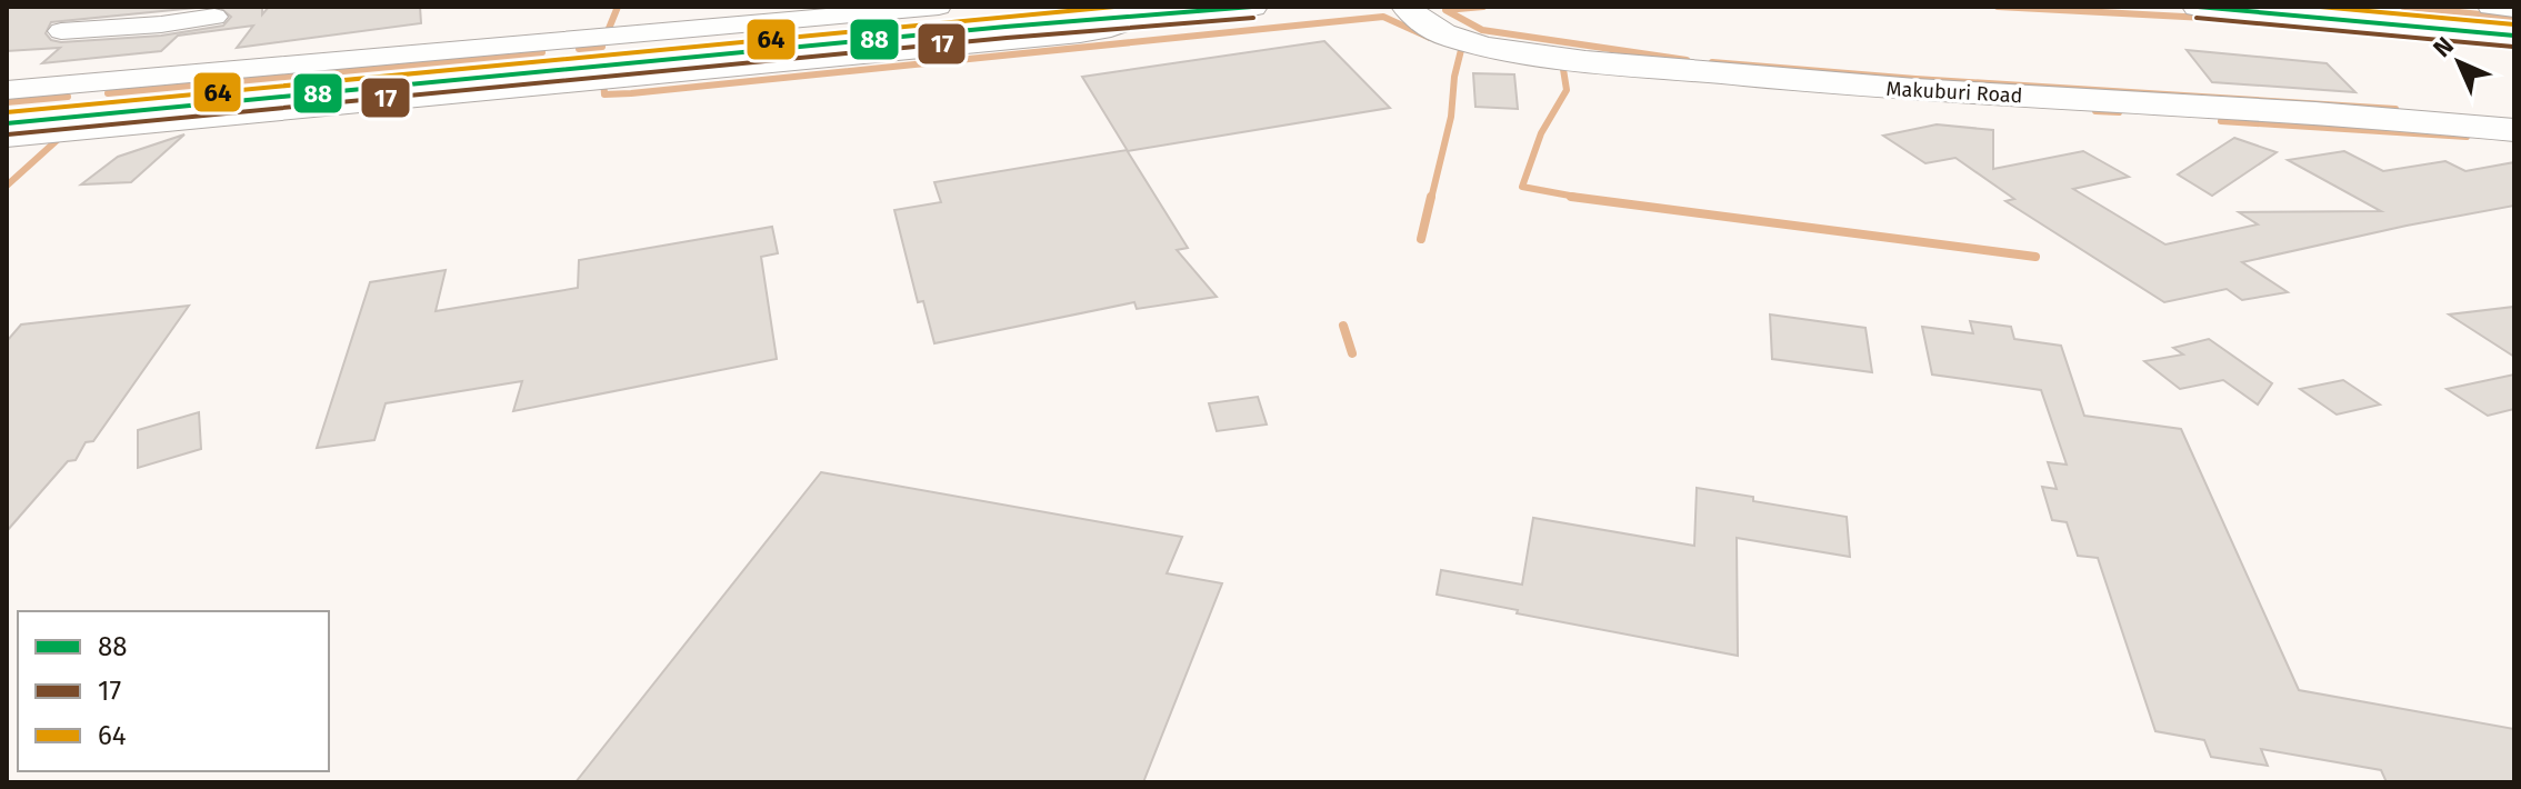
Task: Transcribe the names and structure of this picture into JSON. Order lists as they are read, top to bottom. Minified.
{"streets":{"main road":["Makuburi Road"]},"lines":["transit line 88","transit line 64","transit line 17"],"legend":["88","17","64"],"north":"top left"}
